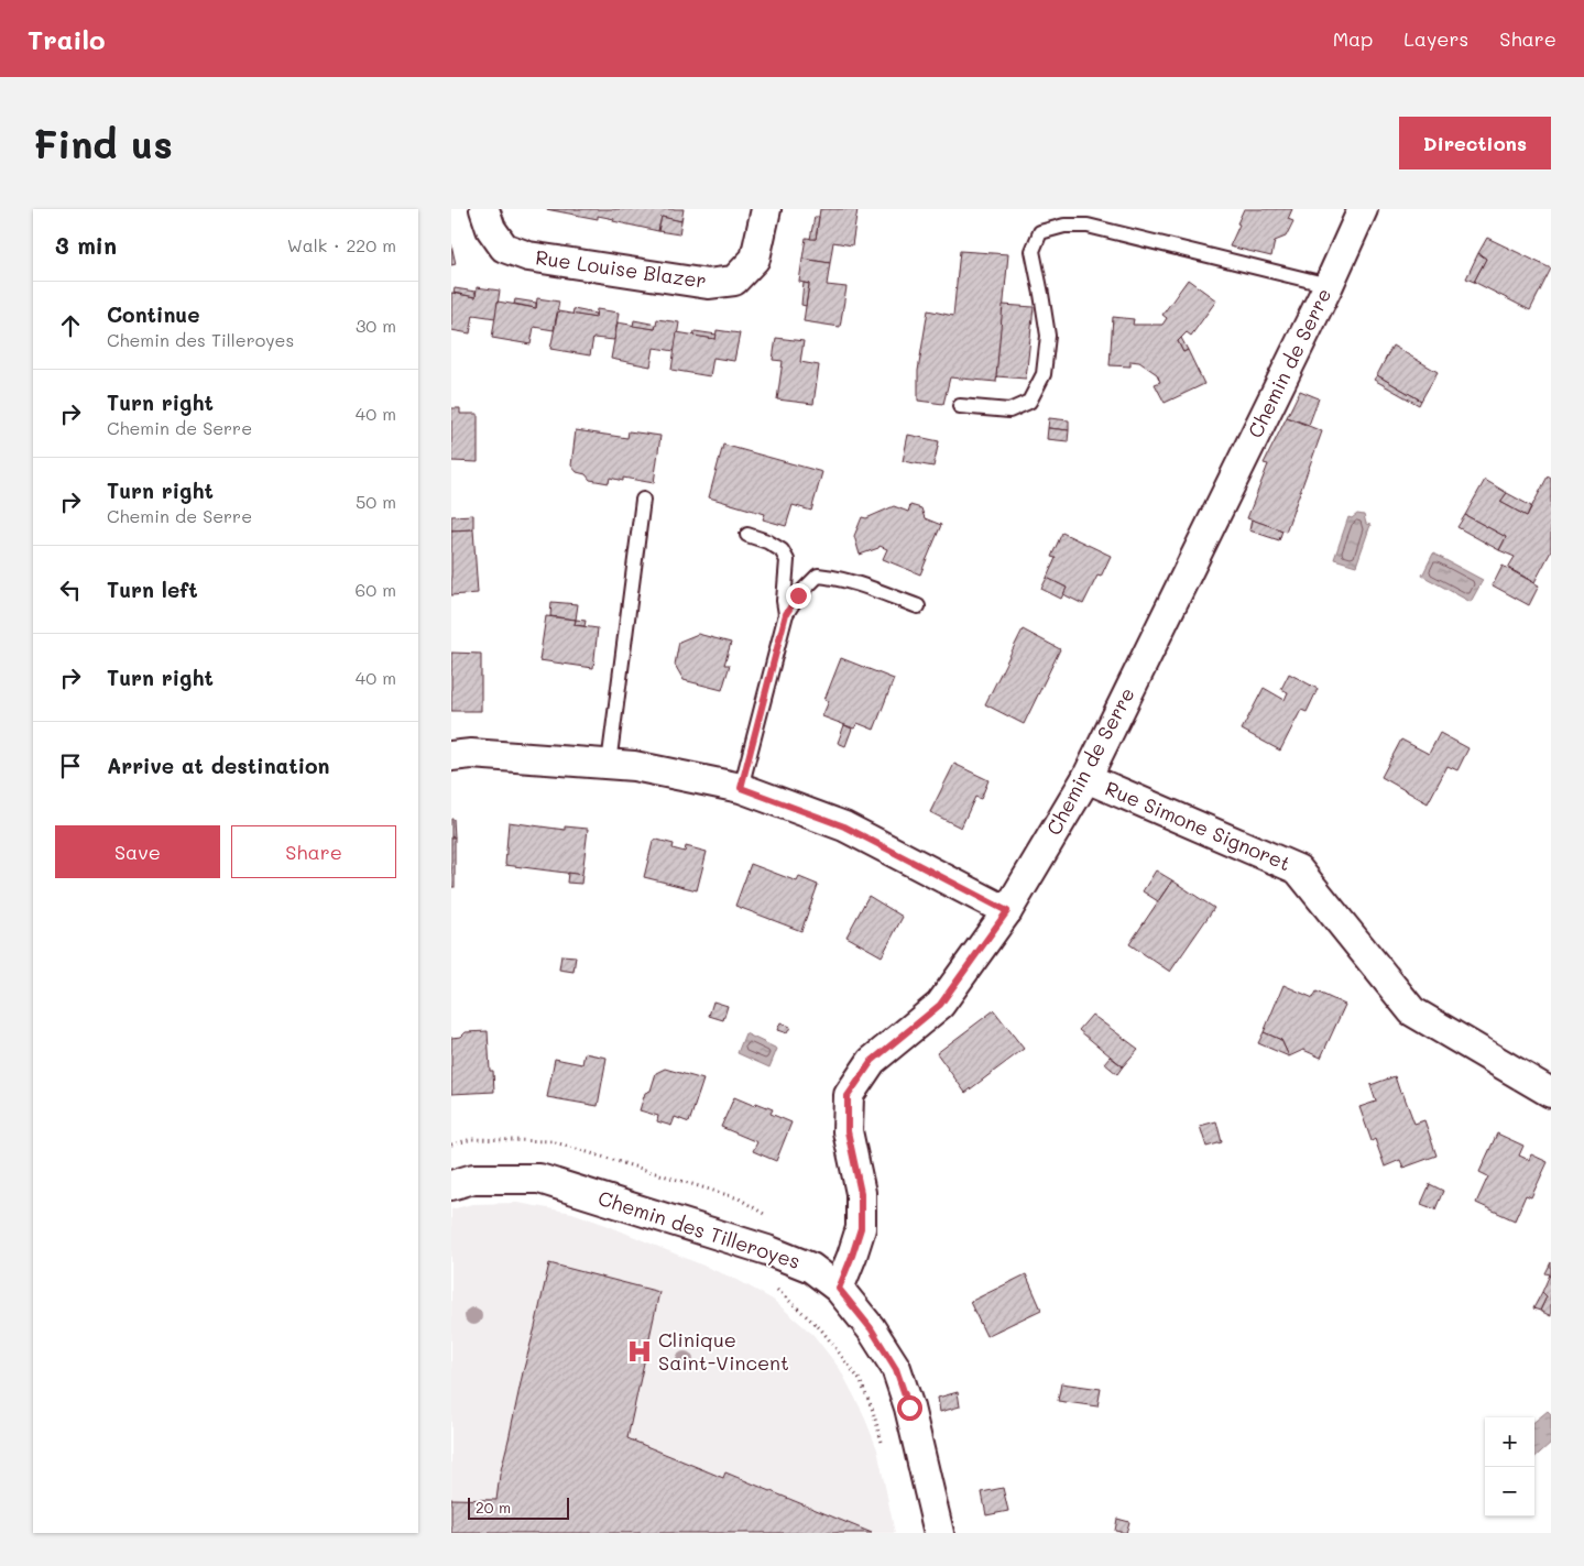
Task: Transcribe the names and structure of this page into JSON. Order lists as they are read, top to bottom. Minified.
{"streets":{"street":["Rue Louise Blazer","Chemin de Serre","Rue Simone Signoret","Chemin des Tilleroyes"]},"crossings":[["Chemin de Serre","Rue Simone Signoret"],["Chemin de Serre","Chemin des Tilleroyes"]],"places":{"hospital":["Clinique Saint-Vincent"]},"scale_bar":"20 m","page":{"header":"Trailo","nav":["Map","Layers","Share"],"buttons":["Directions",["Save","Share"]],"title":"Find us","heading":["3 min","Walk · 220 m"],"list":[["Continue","Chemin des Tilleroyes","30 m"],["Turn right","Chemin de Serre","40 m"],["Turn right","Chemin de Serre","50 m"],["Turn left","60 m"],["Turn right","40 m"],"Arrive at destination"],"map_buttons":["+","−"],"scale":"20 m"}}
